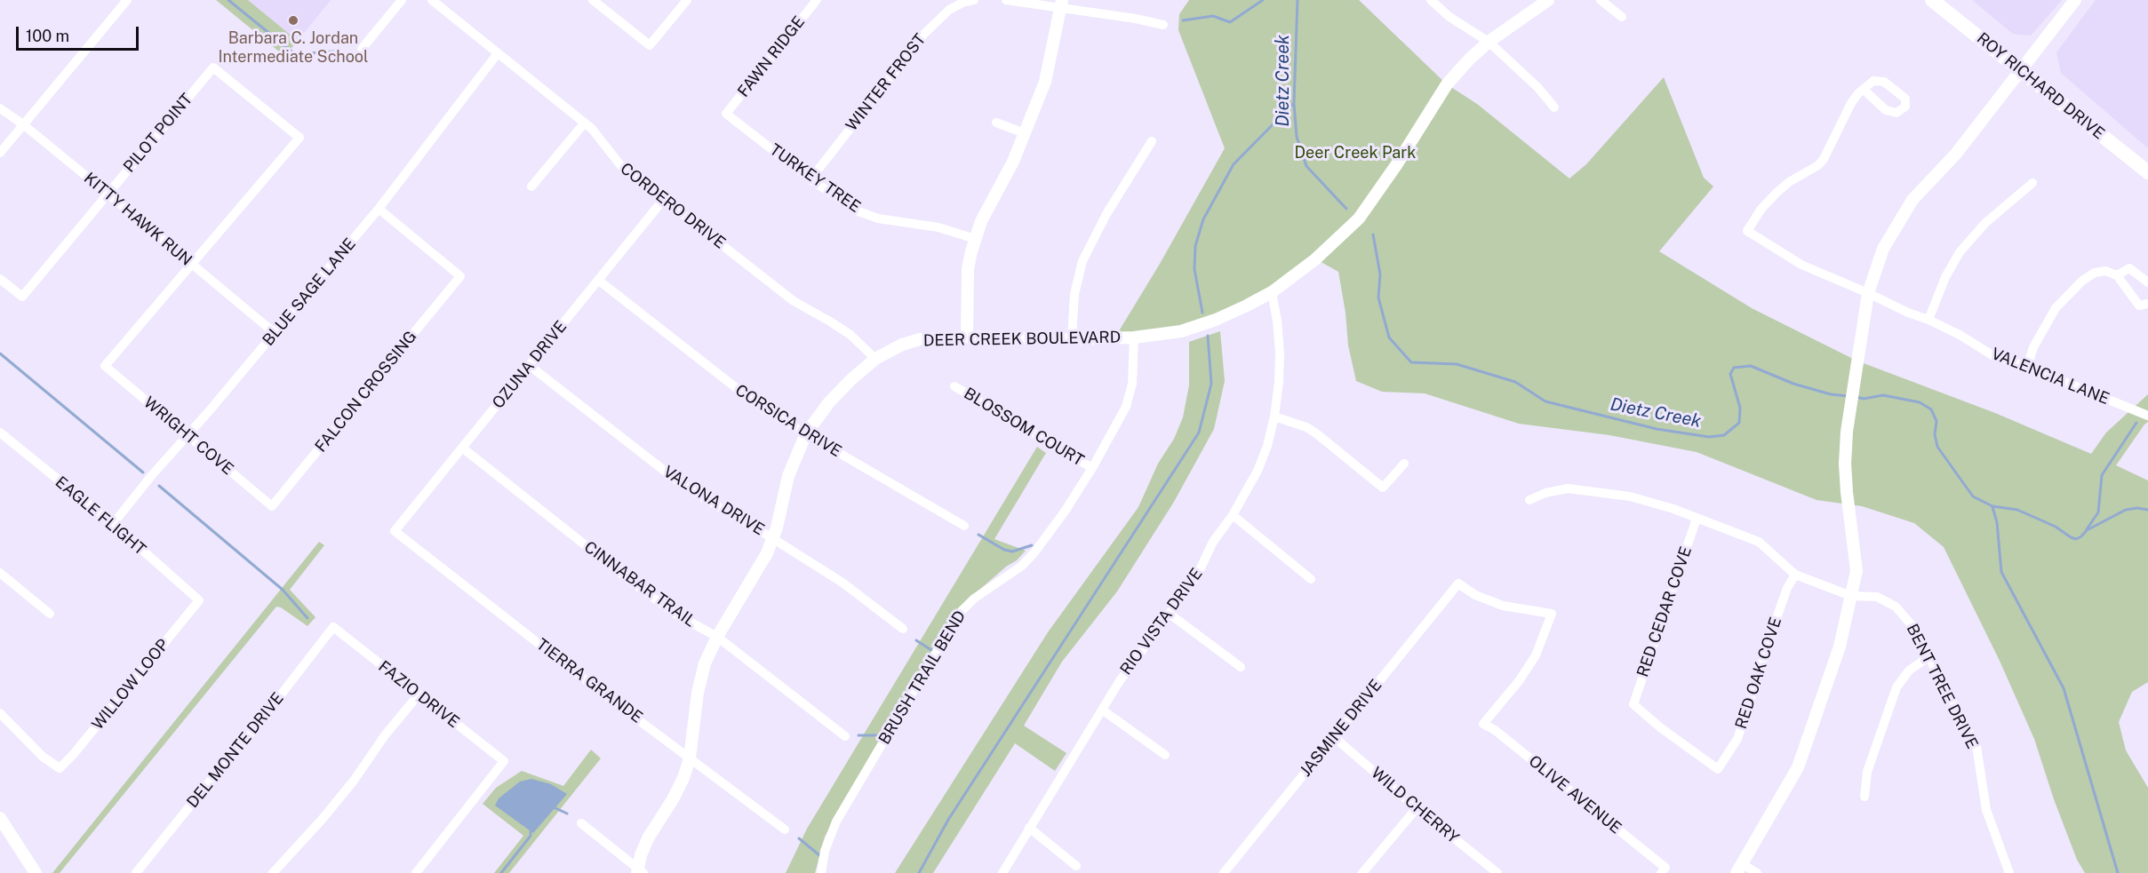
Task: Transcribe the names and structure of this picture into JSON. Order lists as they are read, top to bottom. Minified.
{"streets":{"main road":["ROY RICHARD DRIVE"],"street":["FAWN RIDGE","WINTER FROST","PILOT POINT","TURKEY TREE","CORDERO DRIVE","KITTY HAWK RUN","BLUE SAGE LANE","DEER CREEK BOULEVARD","OZUNA DRIVE","VALENCIA LANE","FALCON CROSSING","CORSICA DRIVE","BLOSSOM COURT","WRIGHT COVE","VALONA DRIVE","EAGLE FLIGHT","CINNABAR TRAIL","RED CEDAR COVE","RIO VISTA DRIVE","RED OAK COVE","BRUSH TRAIL BEND","TIERRA GRANDE","WILLOW LOOP","BENT TREE DRIVE","FAZIO DRIVE","JASMINE DRIVE","DEL MONTE DRIVE","OLIVE AVENUE","WILD CHERRY"]},"crossings":[["FAWN RIDGE","TURKEY TREE"],["WINTER FROST","TURKEY TREE"],["PILOT POINT","KITTY HAWK RUN"],["PILOT POINT","WRIGHT COVE"],["CORDERO DRIVE","BLUE SAGE LANE"],["CORDERO DRIVE","DEER CREEK BOULEVARD"],["CORDERO DRIVE","OZUNA DRIVE"],["KITTY HAWK RUN","BLUE SAGE LANE"],["KITTY HAWK RUN","WRIGHT COVE"],["BLUE SAGE LANE","FALCON CROSSING"],["BLUE SAGE LANE","WRIGHT COVE"],["BLUE SAGE LANE","EAGLE FLIGHT"],["DEER CREEK BOULEVARD","CORSICA DRIVE"],["DEER CREEK BOULEVARD","VALONA DRIVE"],["DEER CREEK BOULEVARD","CINNABAR TRAIL"],["DEER CREEK BOULEVARD","RIO VISTA DRIVE"],["DEER CREEK BOULEVARD","BRUSH TRAIL BEND"],["DEER CREEK BOULEVARD","TIERRA GRANDE"],["OZUNA DRIVE","CORSICA DRIVE"],["OZUNA DRIVE","VALONA DRIVE"],["OZUNA DRIVE","CINNABAR TRAIL"],["OZUNA DRIVE","TIERRA GRANDE"],["FALCON CROSSING","WRIGHT COVE"],["BLOSSOM COURT","BRUSH TRAIL BEND"],["EAGLE FLIGHT","WILLOW LOOP"],["RED CEDAR COVE","RED OAK COVE"],["RED CEDAR COVE","BENT TREE DRIVE"],["RED OAK COVE","BENT TREE DRIVE"],["FAZIO DRIVE","DEL MONTE DRIVE"],["JASMINE DRIVE","OLIVE AVENUE"],["JASMINE DRIVE","WILD CHERRY"]],"water":["Dietz Creek"],"parks":["Deer Creek Park"],"places":["Barbara C. Jordan Intermediate School"],"scale_bar":"100 m"}
